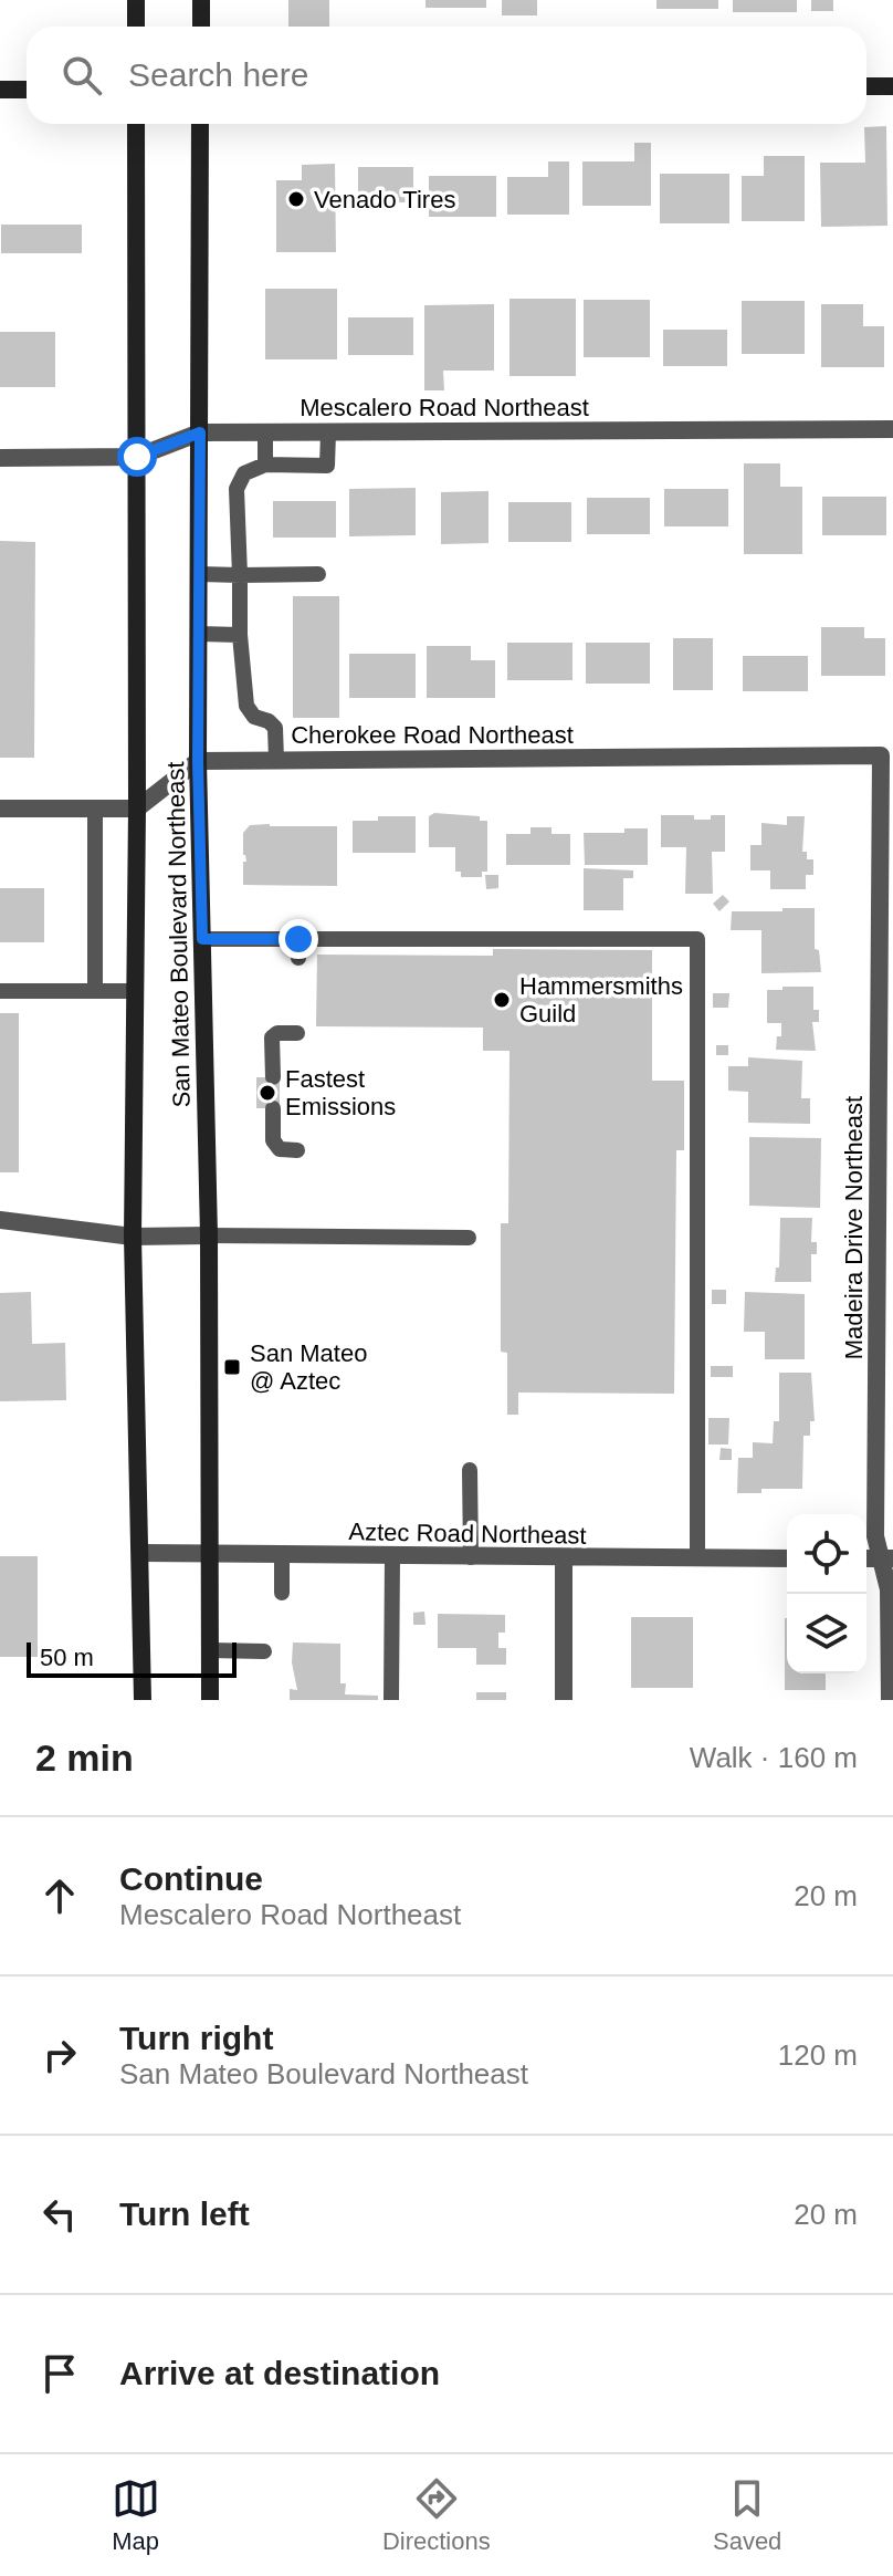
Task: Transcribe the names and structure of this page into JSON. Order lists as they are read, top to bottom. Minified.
{"streets":{"main road":["San Mateo Boulevard Northeast"],"street":["Mescalero Road Northeast","Cherokee Road Northeast","Madeira Drive Northeast","Aztec Road Northeast"]},"crossings":[["Mescalero Road Northeast","San Mateo Boulevard Northeast"],["Cherokee Road Northeast","San Mateo Boulevard Northeast"],["Cherokee Road Northeast","Madeira Drive Northeast"],["San Mateo Boulevard Northeast","Aztec Road Northeast"]],"places":{"other":["Venado Tires","Hammersmiths Guild","Fastest Emissions"],"transit":["San Mateo @ Aztec"]},"scale_bar":"50 m","page":{"search":"Search here","scale":"50 m","heading":["2 min","Walk · 160 m"],"list":[["Continue","Mescalero Road Northeast","20 m"],["Turn right","San Mateo Boulevard Northeast","120 m"],["Turn left","20 m"],"Arrive at destination"],"nav":["Map","Directions","Saved"]}}
